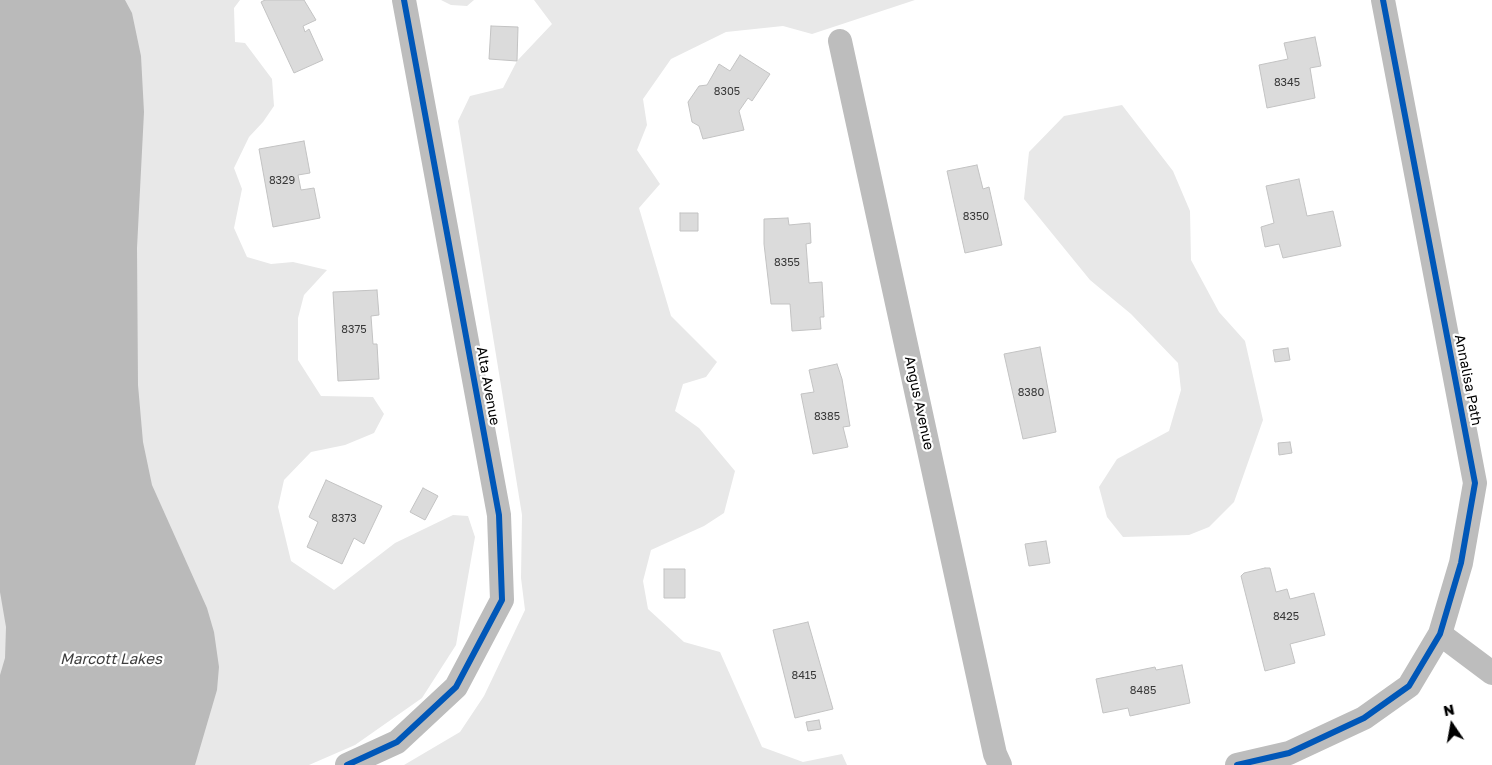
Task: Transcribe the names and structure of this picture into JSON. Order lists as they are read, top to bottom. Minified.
{"streets":{"street":["Annalisa Path","Alta Avenue","Angus Avenue"]},"water":["Marcott Lakes"],"house_numbers":["8345","8305","8329","8350","8355","8375","8380","8385","8373","8425","8415","8485"],"north":"top"}
